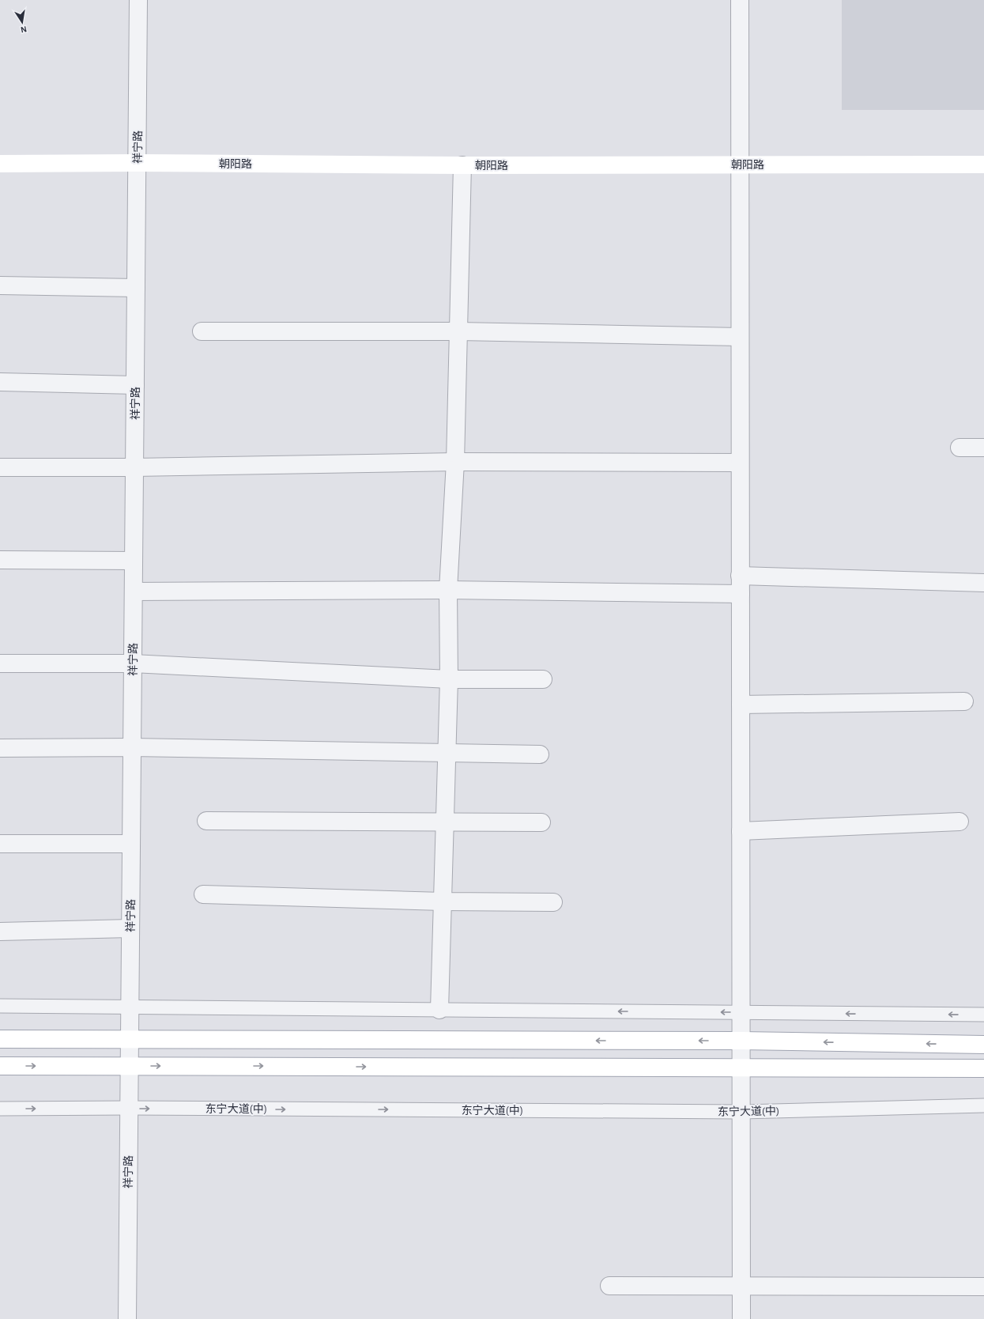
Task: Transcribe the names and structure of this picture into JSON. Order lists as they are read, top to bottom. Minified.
{"streets":{"main road":["朝阳路"],"street":["祥宁路"],"lane":["东宁大道(中)"]},"crossings":[["祥宁路","朝阳路"],["祥宁路","东宁大道(中)"]],"north":"bottom"}
